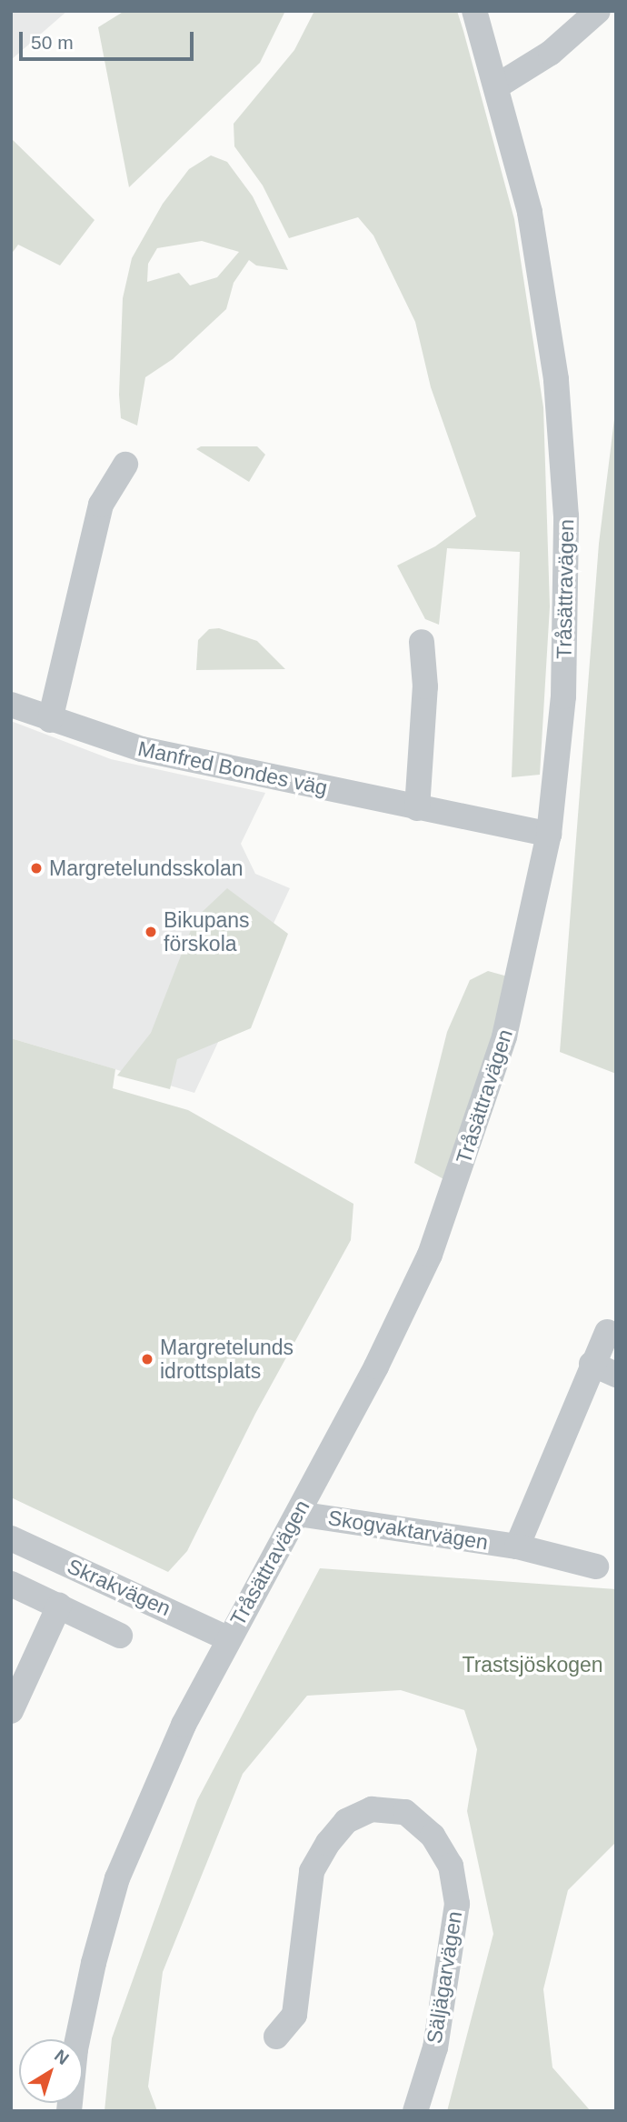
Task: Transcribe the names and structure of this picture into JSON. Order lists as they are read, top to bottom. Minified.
{"streets":{"street":["Tråsättravägen","Manfred Bondes väg","Skogvaktarvägen","Skrakvägen","Säljägarvägen"]},"crossings":[["Tråsättravägen","Manfred Bondes väg"],["Tråsättravägen","Skogvaktarvägen"],["Tråsättravägen","Skrakvägen"]],"parks":["Trastsjöskogen"],"places":["Margretelundsskolan","Bikupans förskola","Margretelunds idrottsplats"],"scale_bar":"50 m","north":"top right"}
